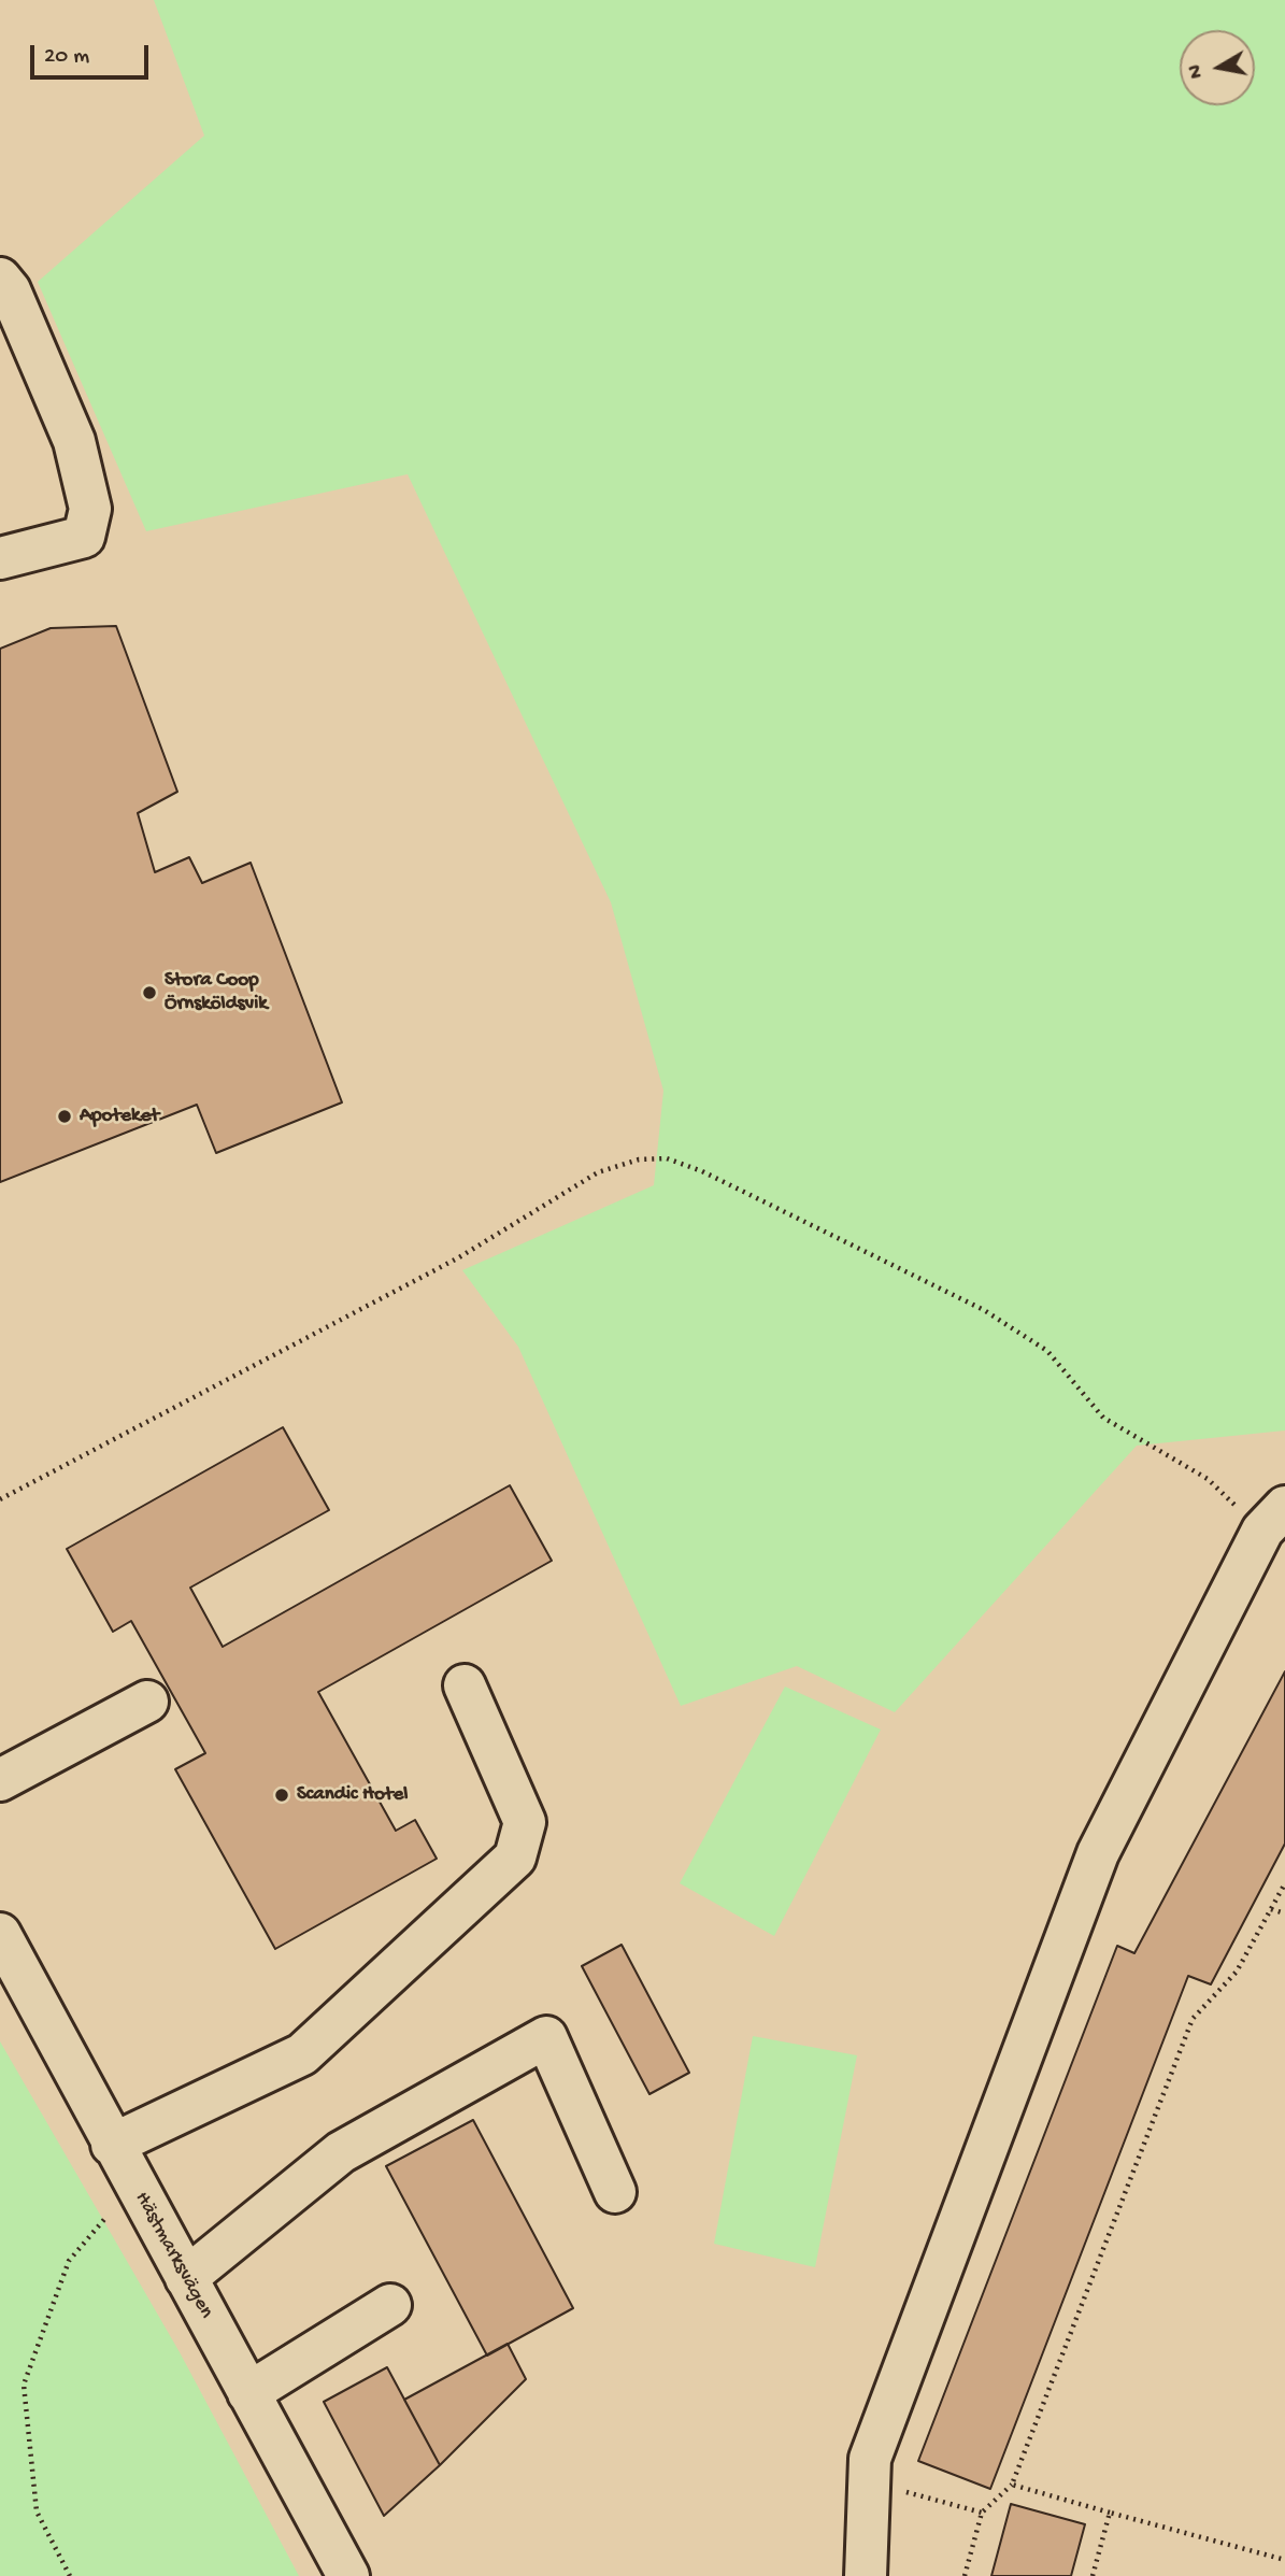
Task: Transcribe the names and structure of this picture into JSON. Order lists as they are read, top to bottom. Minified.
{"streets":{"street":["Hästmarksvägen"]},"places":["Stora Coop Örnsköldsvik","Apoteket","Scandic Hotel"],"scale_bar":"20 m","north":"left"}
